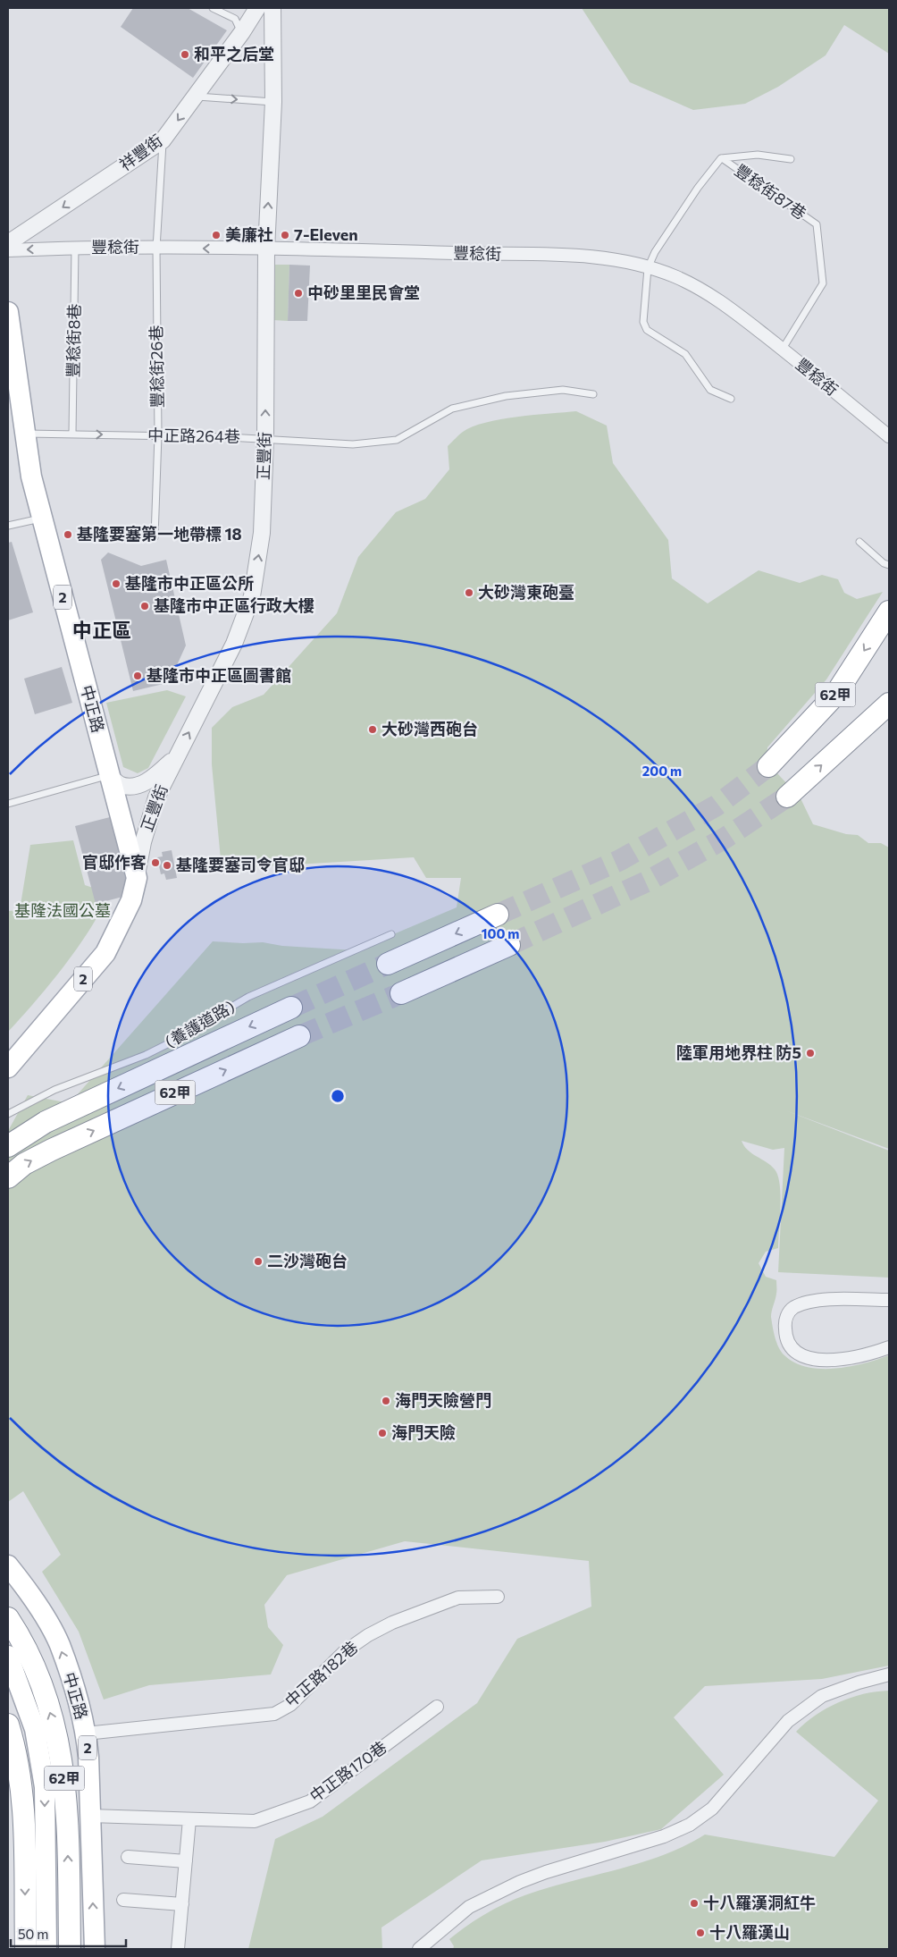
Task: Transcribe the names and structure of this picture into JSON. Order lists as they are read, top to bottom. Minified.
{"streets":{"highway":["62甲"],"main road":["2","中正路"],"street":["祥豐街","豐稔街","正豐街","中正路182巷","中正路170巷"],"lane":["豐稔街87巷","豐稔街8巷","豐稔街26巷","中正路264巷","(養護道路)"]},"crossings":[["祥豐街","豐稔街26巷"],["豐稔街87巷","豐稔街"],["豐稔街","豐稔街8巷"],["豐稔街","豐稔街26巷"],["豐稔街","正豐街"],["豐稔街8巷","中正路264巷"],["豐稔街26巷","中正路264巷"],["中正路264巷","正豐街"],["中正路264巷","中正路"],["正豐街","中正路"],["中正路","中正路182巷"],["中正路","中正路170巷"]],"one_way":["祥豐街","正豐街"],"districts":["中正區"],"parks":["基隆法國公墓"],"places":["和平之后堂","美廉社","7-Eleven","中砂里里民會堂","基隆要塞第一地帶標 18","基隆市中正區公所","大砂灣東砲臺","基隆市中正區行政大樓","基隆市中正區圖書館","大砂灣西砲台","官邸作客","基隆要塞司令官邸","陸軍用地界柱 防5","二沙灣砲台","海門天險營門","海門天險","十八羅漢洞紅牛","十八羅漢山"],"scale_bar":"50 m","rings":["200 m","100 m"]}
